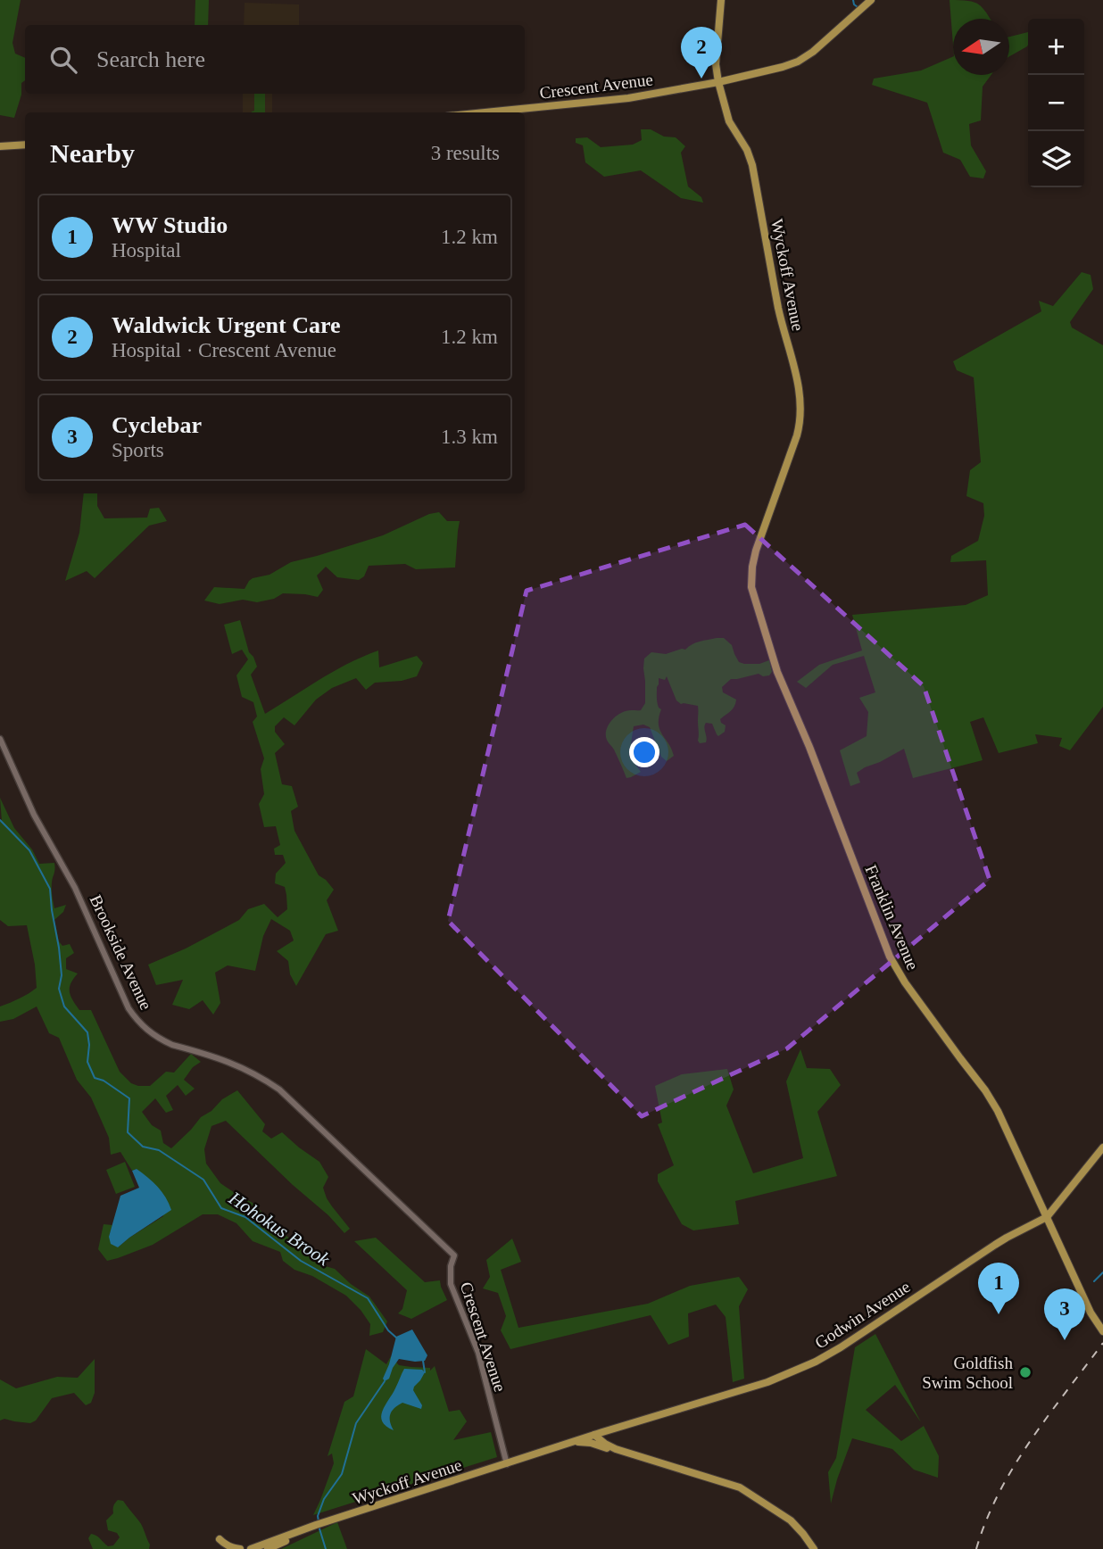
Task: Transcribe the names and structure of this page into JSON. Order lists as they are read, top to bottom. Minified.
{"streets":{"main road":["Crescent Avenue","Wyckoff Avenue","Franklin Avenue","Godwin Avenue"],"street":["Brookside Avenue"]},"crossings":[["Crescent Avenue","Wyckoff Avenue"],["Crescent Avenue","Brookside Avenue"],["Wyckoff Avenue","Franklin Avenue"],["Wyckoff Avenue","Godwin Avenue"],["Franklin Avenue","Godwin Avenue"]],"water":["Hohokus Brook"],"places":["Goldfish Swim School"],"north":"left","page":{"map_buttons":["+","−"],"search":"Search here","pins":["2","1","3"],"heading":["Nearby","3 results"],"list":[{"mark":"1","name":"WW Studio","note":"Hospital","value":"1.2 km"},{"mark":"2","name":"Waldwick Urgent Care","note":"Hospital · Crescent Avenue","value":"1.2 km"},{"mark":"3","name":"Cyclebar","note":"Sports","value":"1.3 km"}]}}
